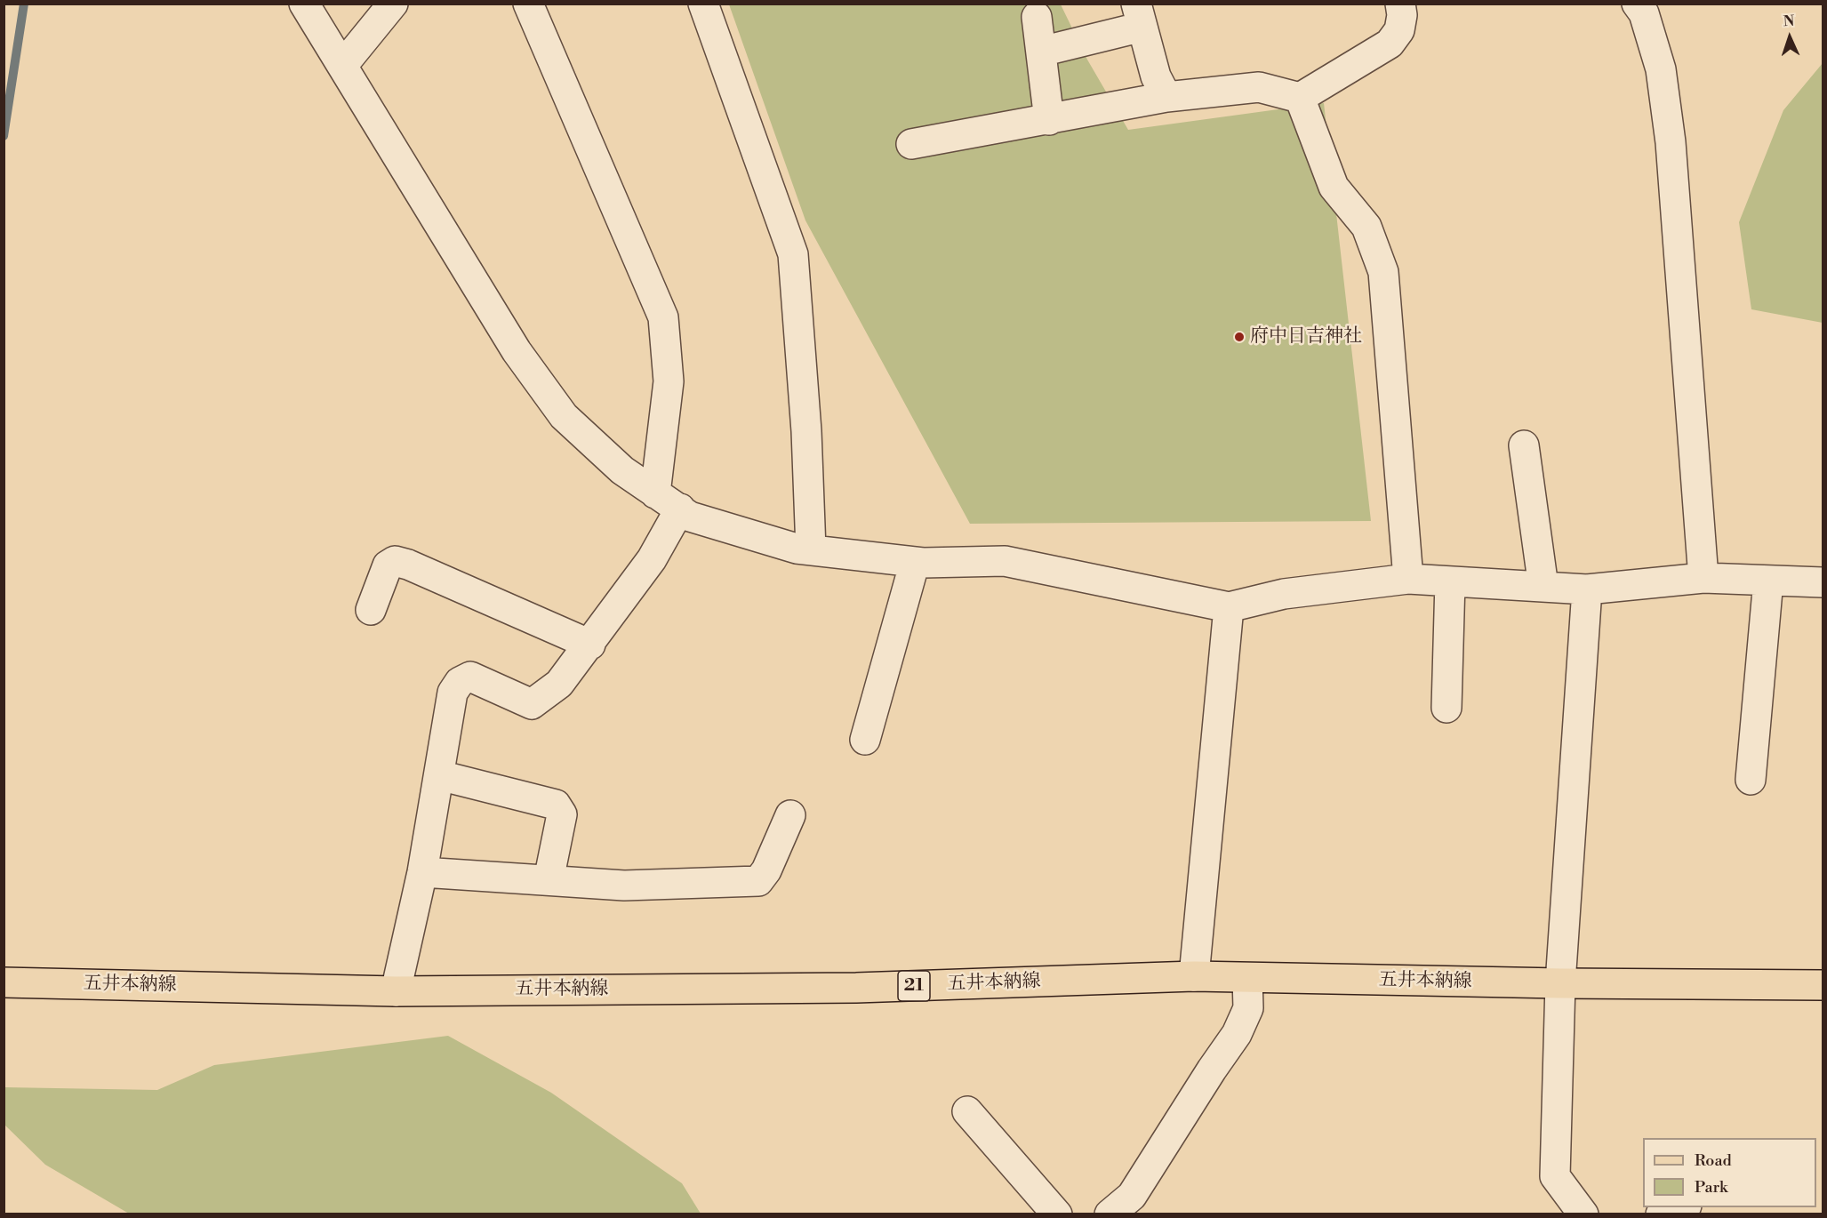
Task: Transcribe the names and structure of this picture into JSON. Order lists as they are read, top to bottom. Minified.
{"streets":{"main road":["五井本納線","21"]},"places":["府中日吉神社"],"legend":["Road","Park"],"north":"top"}
